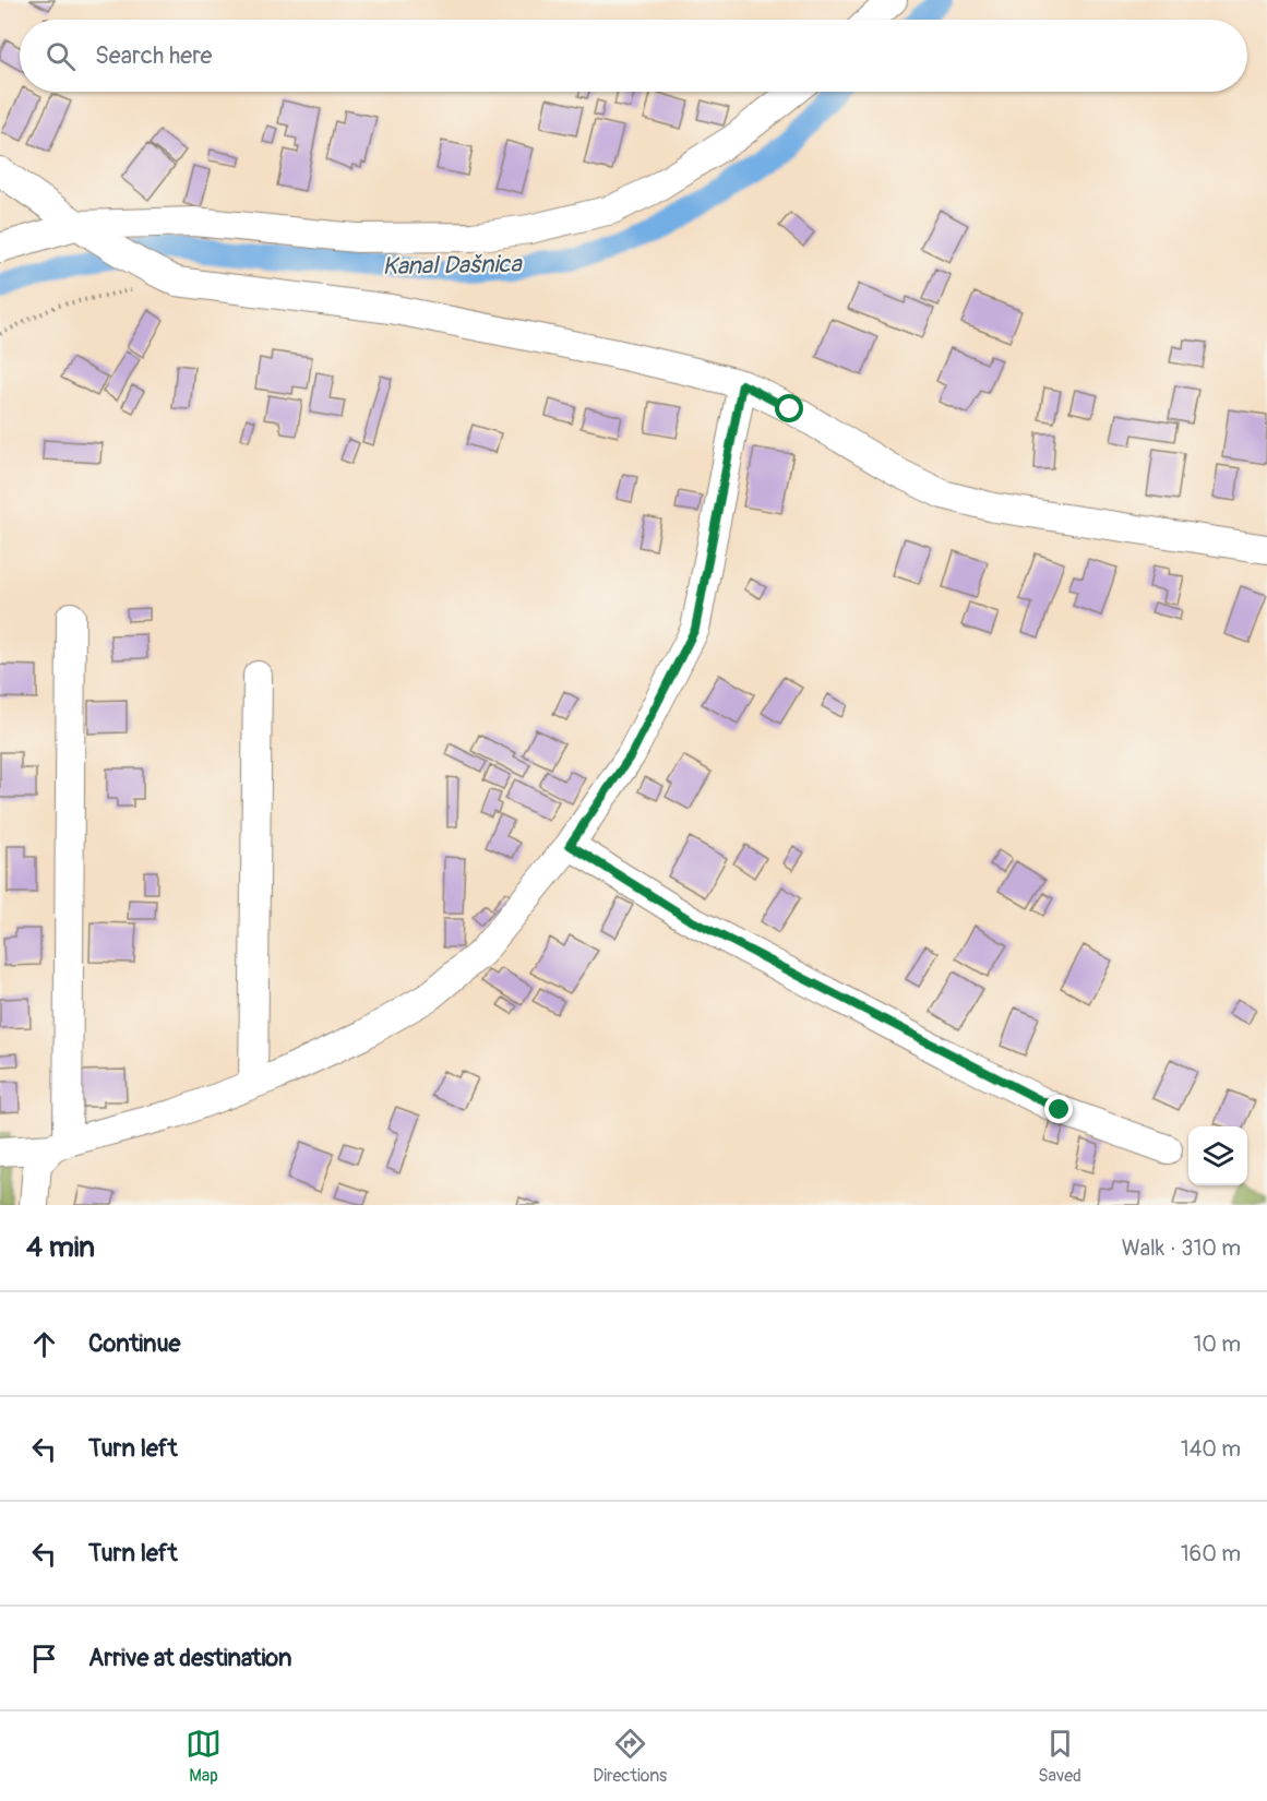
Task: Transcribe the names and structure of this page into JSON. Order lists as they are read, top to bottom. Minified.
{"water":["Kanal Dašnica"],"page":{"search":"Search here","heading":["4 min","Walk · 310 m"],"list":[["Continue","10 m"],["Turn left","140 m"],["Turn left","160 m"],"Arrive at destination"],"nav":["Map","Directions","Saved"]}}
